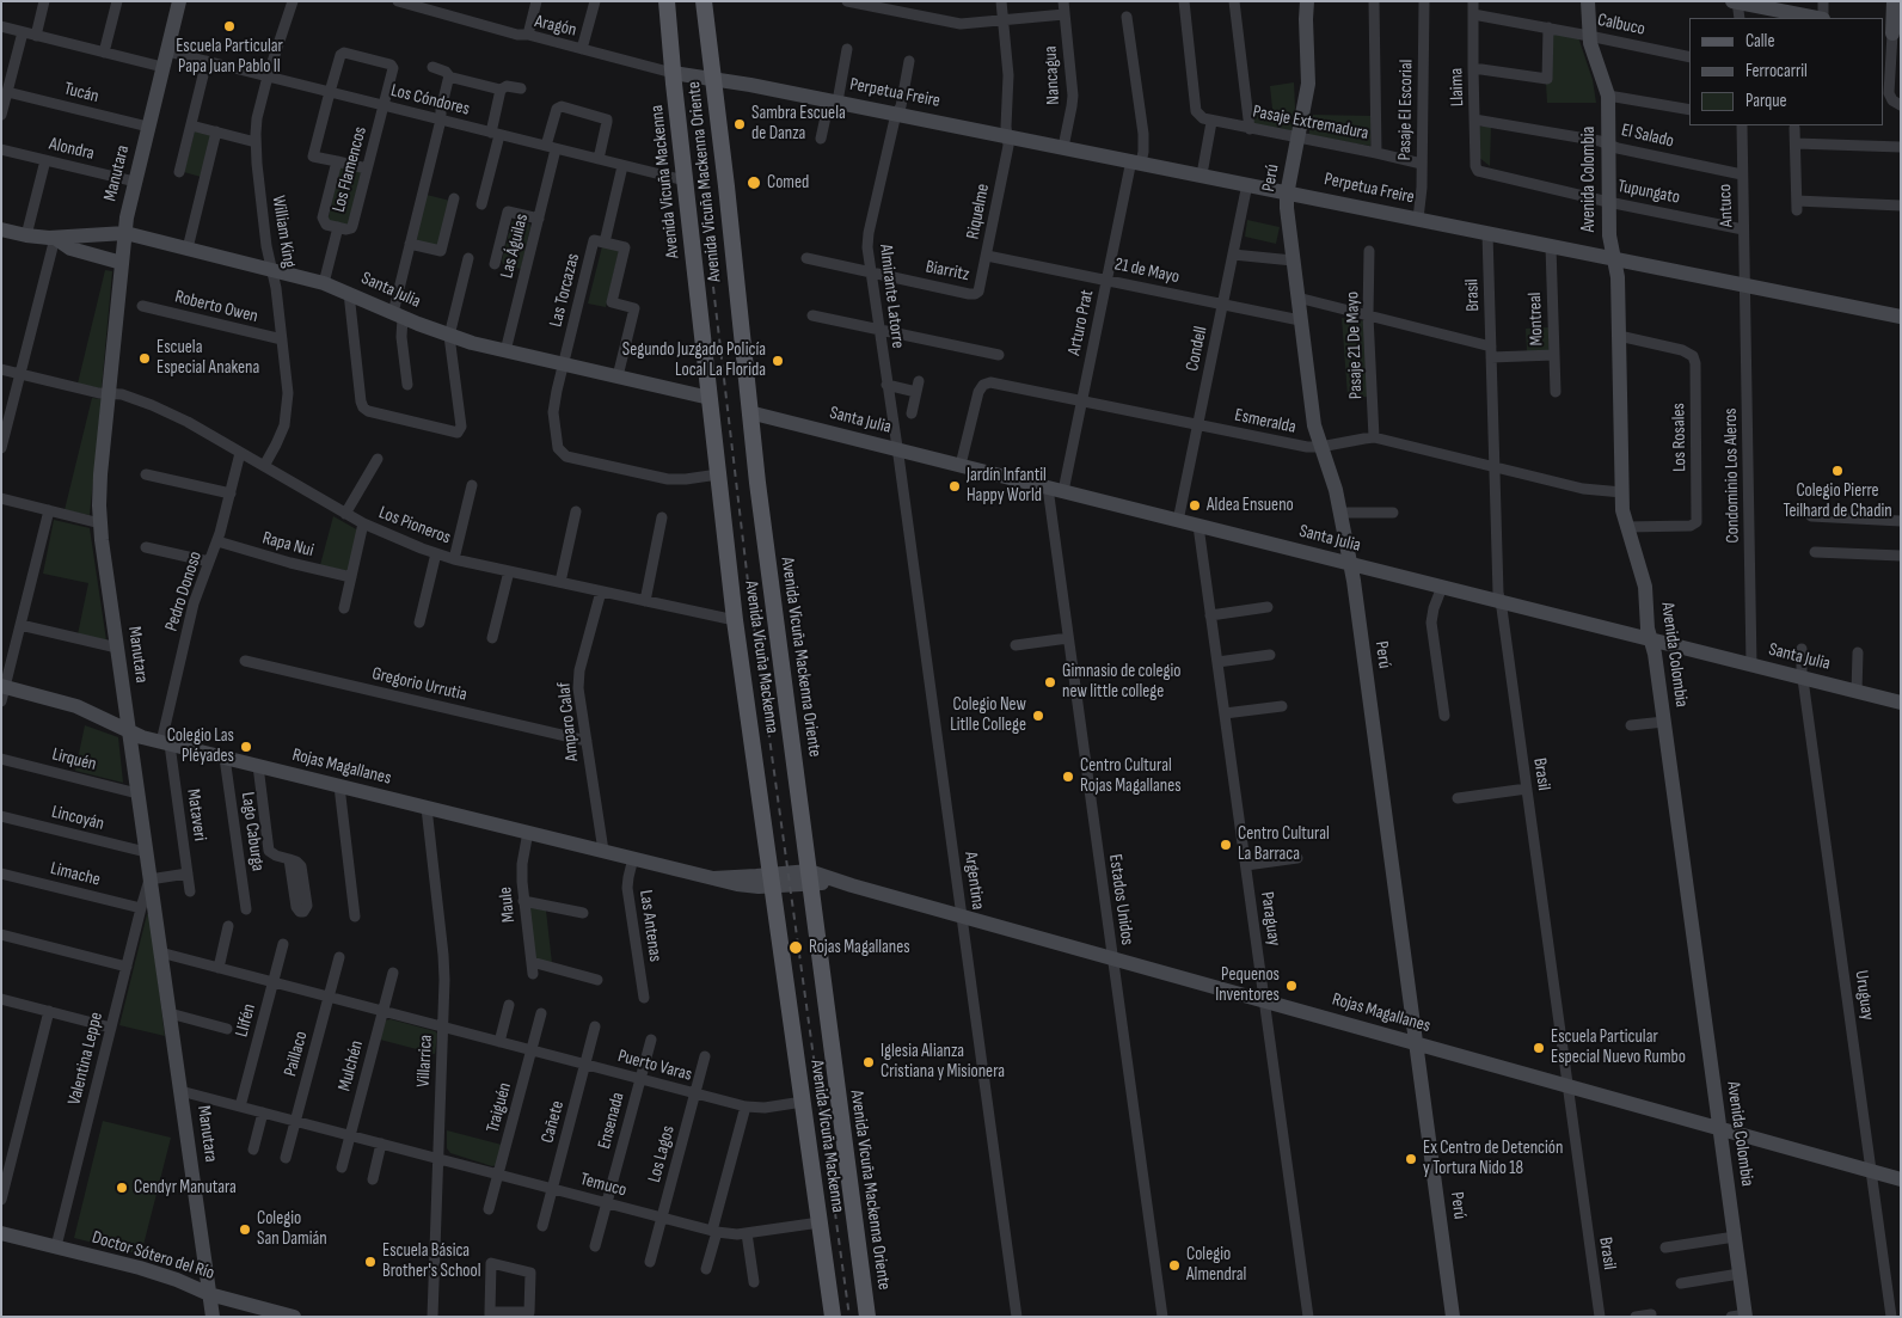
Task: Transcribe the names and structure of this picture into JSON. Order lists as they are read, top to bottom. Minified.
{"streets":{"main road":["Perpetua Freire","Manutara","Perú","Avenida Colombia","Avenida Vicuña Mackenna","Avenida Vicuña Mackenna Oriente","Santa Julia","Rojas Magallanes","Doctor Sótero del Río"],"street":["Calbuco","Aragón","Nancagua","Llaima","Tucán","Los Cóndores","Pasaje El Escorial","Pasaje Extremadura","El Salado","Alondra","Los Flamencos","Tupungato","Antuco","Riquelme","William King","Las Águilas","Biarritz","21 de Mayo","Las Torcazas","Brasil","Almirante Latorre","Roberto Owen","Montreal","Arturo Prat","Pasaje 21 De Mayo","Condell","Esmeralda","Los Rosales","Condominio Los Aleros","Los Pioneros","Rapa Nui","Pedro Donoso","Gregorio Urrutia","Amparo Calaf","Lirquén","Mataveri","Lincoyán","Lago Caburga","Limache","Argentina","Estados Unidos","Maule","Paraguay","Las Antenas","Uruguay","Llifén","Paillaco","Valentina Leppe","Villarrica","Mulchén","Puerto Varas","Traiguén","Ensenada","Cañete","Los Lagos","Temuco"]},"crossings":[["Calbuco","Llaima"],["Calbuco","Avenida Colombia"],["Aragón","Perpetua Freire"],["Aragón","Avenida Vicuña Mackenna"],["Nancagua","Perpetua Freire"],["Llaima","El Salado"],["Llaima","Tupungato"],["Tucán","Manutara"],["Perpetua Freire","Pasaje El Escorial"],["Perpetua Freire","Perú"],["Perpetua Freire","Avenida Colombia"],["Perpetua Freire","Avenida Vicuña Mackenna"],["Perpetua Freire","Avenida Vicuña Mackenna Oriente"],["Perpetua Freire","Antuco"],["Perpetua Freire","Riquelme"],["Perpetua Freire","Brasil"],["Perpetua Freire","Almirante Latorre"],["Perpetua Freire","Montreal"],["Perpetua Freire","Arturo Prat"],["Perpetua Freire","Condell"],["Perpetua Freire","Condominio Los Aleros"],["Los Cóndores","Los Flamencos"],["Los Cóndores","Manutara"],["Los Cóndores","Avenida Vicuña Mackenna"],["Los Cóndores","William King"],["Los Cóndores","Las Águilas"],["Los Cóndores","Las Torcazas"],["Pasaje El Escorial","Pasaje Extremadura"],["Pasaje Extremadura","Perú"],["El Salado","Avenida Colombia"],["El Salado","Antuco"],["Alondra","Manutara"],["Los Flamencos","Santa Julia"],["Manutara","Santa Julia"],["Manutara","Los Pioneros"],["Manutara","Lirquén"],["Manutara","Rojas Magallanes"],["Manutara","Lincoyán"],["Manutara","Valentina Leppe"],["Manutara","Puerto Varas"],["Manutara","Temuco"],["Manutara","Doctor Sótero del Río"],["Perú","21 de Mayo"],["Perú","Santa Julia"],["Perú","Esmeralda"],["Perú","Rojas Magallanes"],["Avenida Colombia","Tupungato"],["Avenida Colombia","Santa Julia"],["Avenida Colombia","Esmeralda"],["Avenida Colombia","Los Rosales"],["Avenida Colombia","Rojas Magallanes"],["Avenida Vicuña Mackenna","Santa Julia"],["Avenida Vicuña Mackenna","Los Pioneros"],["Avenida Vicuña Mackenna","Rojas Magallanes"],["Avenida Vicuña Mackenna","Puerto Varas"],["Avenida Vicuña Mackenna","Temuco"],["Avenida Vicuña Mackenna Oriente","Santa Julia"],["Avenida Vicuña Mackenna Oriente","Rojas Magallanes"],["Tupungato","Antuco"],["Antuco","Condominio Los Aleros"],["Riquelme","Biarritz"],["Riquelme","21 de Mayo"],["William King","Santa Julia"],["William King","Roberto Owen"],["William King","Los Pioneros"],["Las Águilas","Santa Julia"],["Biarritz","Almirante Latorre"],["21 de Mayo","Arturo Prat"],["21 de Mayo","Condell"],["Santa Julia","Las Torcazas"],["Santa Julia","Brasil"],["Santa Julia","Almirante Latorre"],["Santa Julia","Arturo Prat"],["Santa Julia","Condell"],["Santa Julia","Esmeralda"],["Santa Julia","Condominio Los Aleros"],["Santa Julia","Argentina"],["Santa Julia","Estados Unidos"],["Santa Julia","Paraguay"],["Santa Julia","Uruguay"],["Brasil","Esmeralda"],["Brasil","Rojas Magallanes"],["Almirante Latorre","Argentina"],["Arturo Prat","Esmeralda"],["Pasaje 21 De Mayo","Esmeralda"],["Condell","Esmeralda"],["Los Pioneros","Pedro Donoso"],["Los Pioneros","Amparo Calaf"],["Rapa Nui","Pedro Donoso"],["Pedro Donoso","Rojas Magallanes"],["Pedro Donoso","Mataveri"],["Gregorio Urrutia","Amparo Calaf"],["Amparo Calaf","Rojas Magallanes"],["Rojas Magallanes","Mataveri"],["Rojas Magallanes","Lago Caburga"],["Rojas Magallanes","Argentina"],["Rojas Magallanes","Estados Unidos"],["Rojas Magallanes","Maule"],["Rojas Magallanes","Paraguay"],["Rojas Magallanes","Las Antenas"],["Rojas Magallanes","Uruguay"],["Rojas Magallanes","Villarrica"],["Limache","Valentina Leppe"],["Llifén","Puerto Varas"],["Llifén","Temuco"],["Paillaco","Puerto Varas"],["Paillaco","Temuco"],["Valentina Leppe","Doctor Sótero del Río"],["Villarrica","Puerto Varas"],["Villarrica","Temuco"],["Mulchén","Puerto Varas"],["Mulchén","Temuco"],["Puerto Varas","Traiguén"],["Puerto Varas","Ensenada"],["Puerto Varas","Cañete"],["Puerto Varas","Los Lagos"],["Traiguén","Temuco"],["Ensenada","Temuco"],["Cañete","Temuco"],["Los Lagos","Temuco"]],"places":["Escuela Particular Papa Juan Pablo II","Sambra Escuela de Danza","Comed","Escuela Especial Anakena","Segundo Juzgado Policía Local La Florida","Colegio Pierre Teilhard de Chadin","Jardín Infantil Happy World","Aldea Ensueno","Gimnasio de colegio new little college","Colegio New Litlle College","Colegio Las Pléyades","Centro Cultural Rojas Magallanes","Centro Cultural La Barraca","Rojas Magallanes","Pequenos Inventores","Escuela Particular Especial Nuevo Rumbo","Iglesia Alianza Cristiana y Misionera","Ex Centro de Detención y Tortura Nido 18","Cendyr Manutara","Colegio San Damián","Escuela Básica Brother's School","Colegio Almendral"],"legend":["Calle","Ferrocarril","Parque"]}
